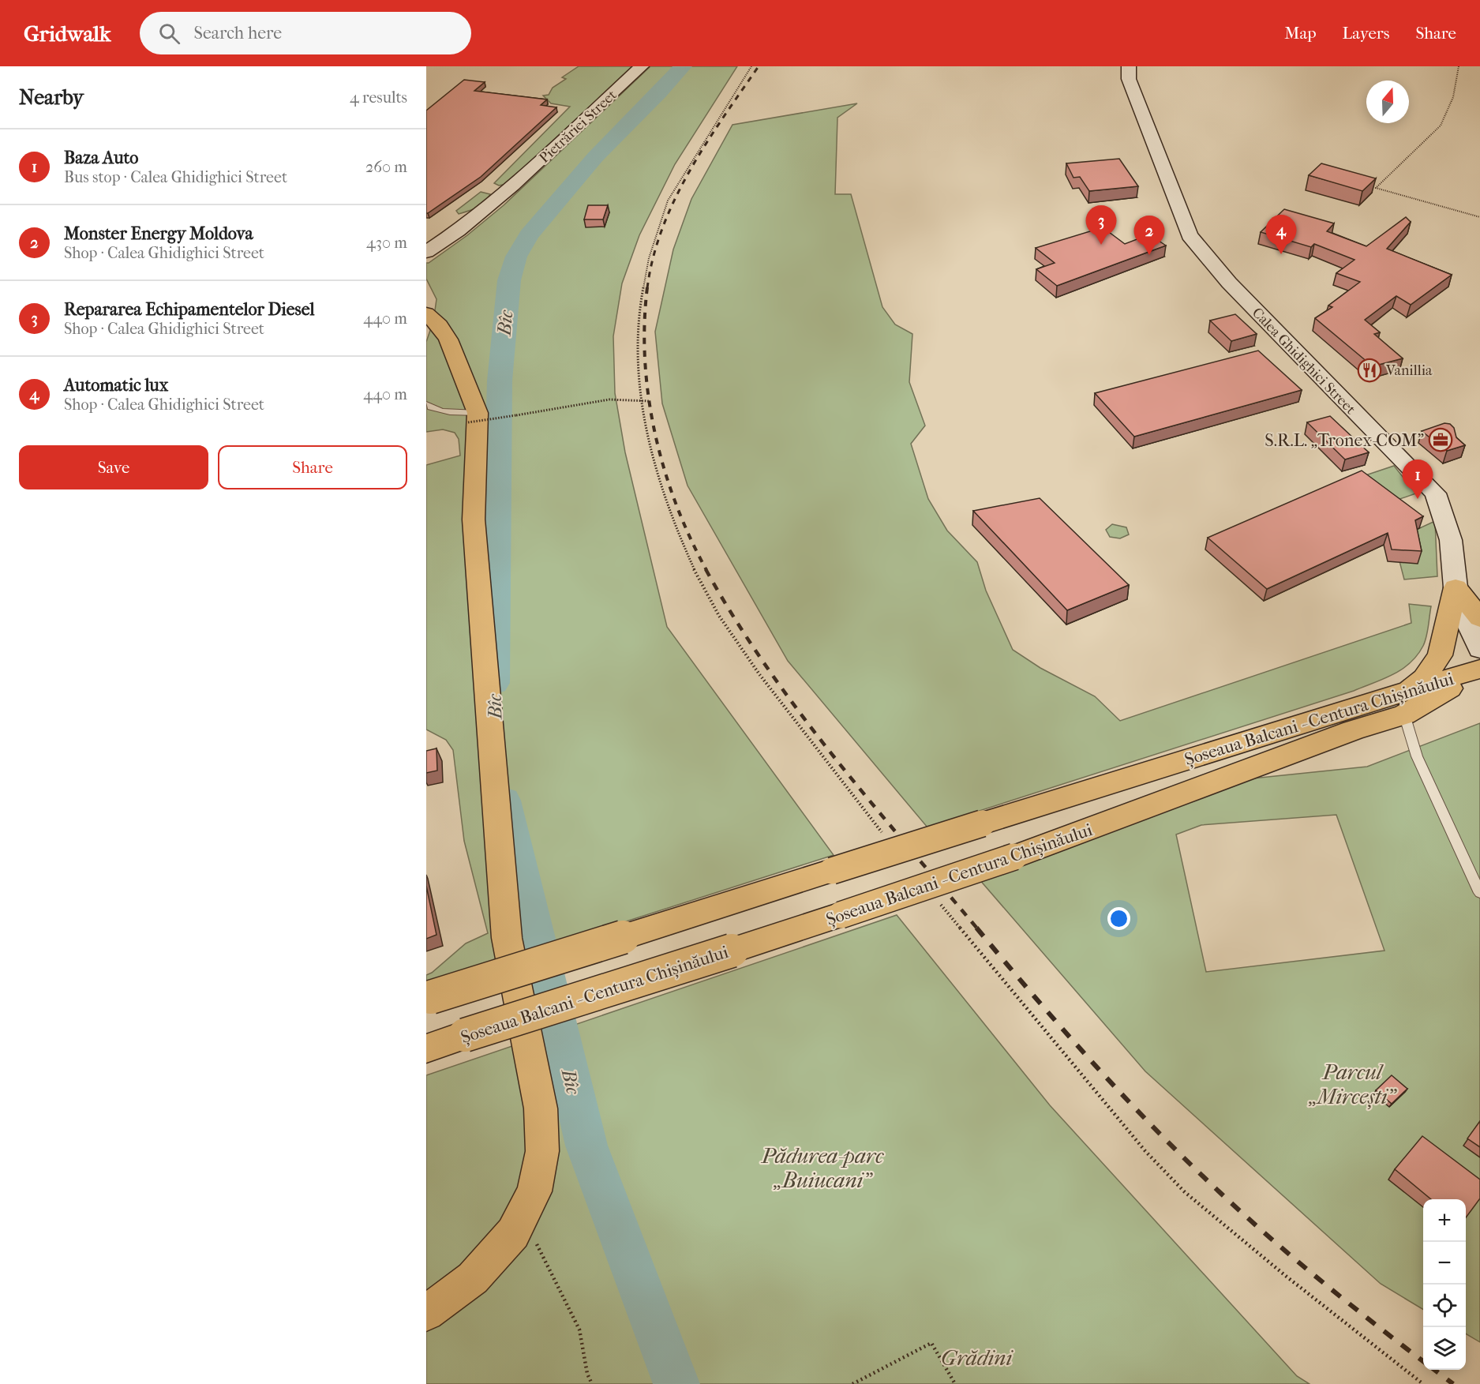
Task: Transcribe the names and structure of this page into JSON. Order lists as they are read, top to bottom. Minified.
{"streets":{"highway":["Șoseaua Balcani - Centura Chișinăului"],"street":["Pietrăriei Street","Calea Ghidighici Street"]},"water":["Bîc"],"parks":["Parcul „Mircești”","Pădurea-parc „Buiucani”","Grădini"],"places":{"restaurant":["Vanillia"],"office":["S.R.L. „Tronex-COM”"]},"north":"top","page":{"header":"Gridwalk","search":"Search here","nav":["Map","Layers","Share"],"heading":["Nearby","4 results"],"list":[{"mark":"1","name":"Baza Auto","note":"Bus stop · Calea Ghidighici Street","value":"260 m"},{"mark":"2","name":"Monster Energy Moldova","note":"Shop · Calea Ghidighici Street","value":"430 m"},{"mark":"3","name":"Repararea Echipamentelor Diesel","note":"Shop · Calea Ghidighici Street","value":"440 m"},{"mark":"4","name":"Automatic lux","note":"Shop · Calea Ghidighici Street","value":"440 m"}],"pins":["3","4","2","1"],"buttons":["Save","Share"],"map_buttons":["+","−"]}}
